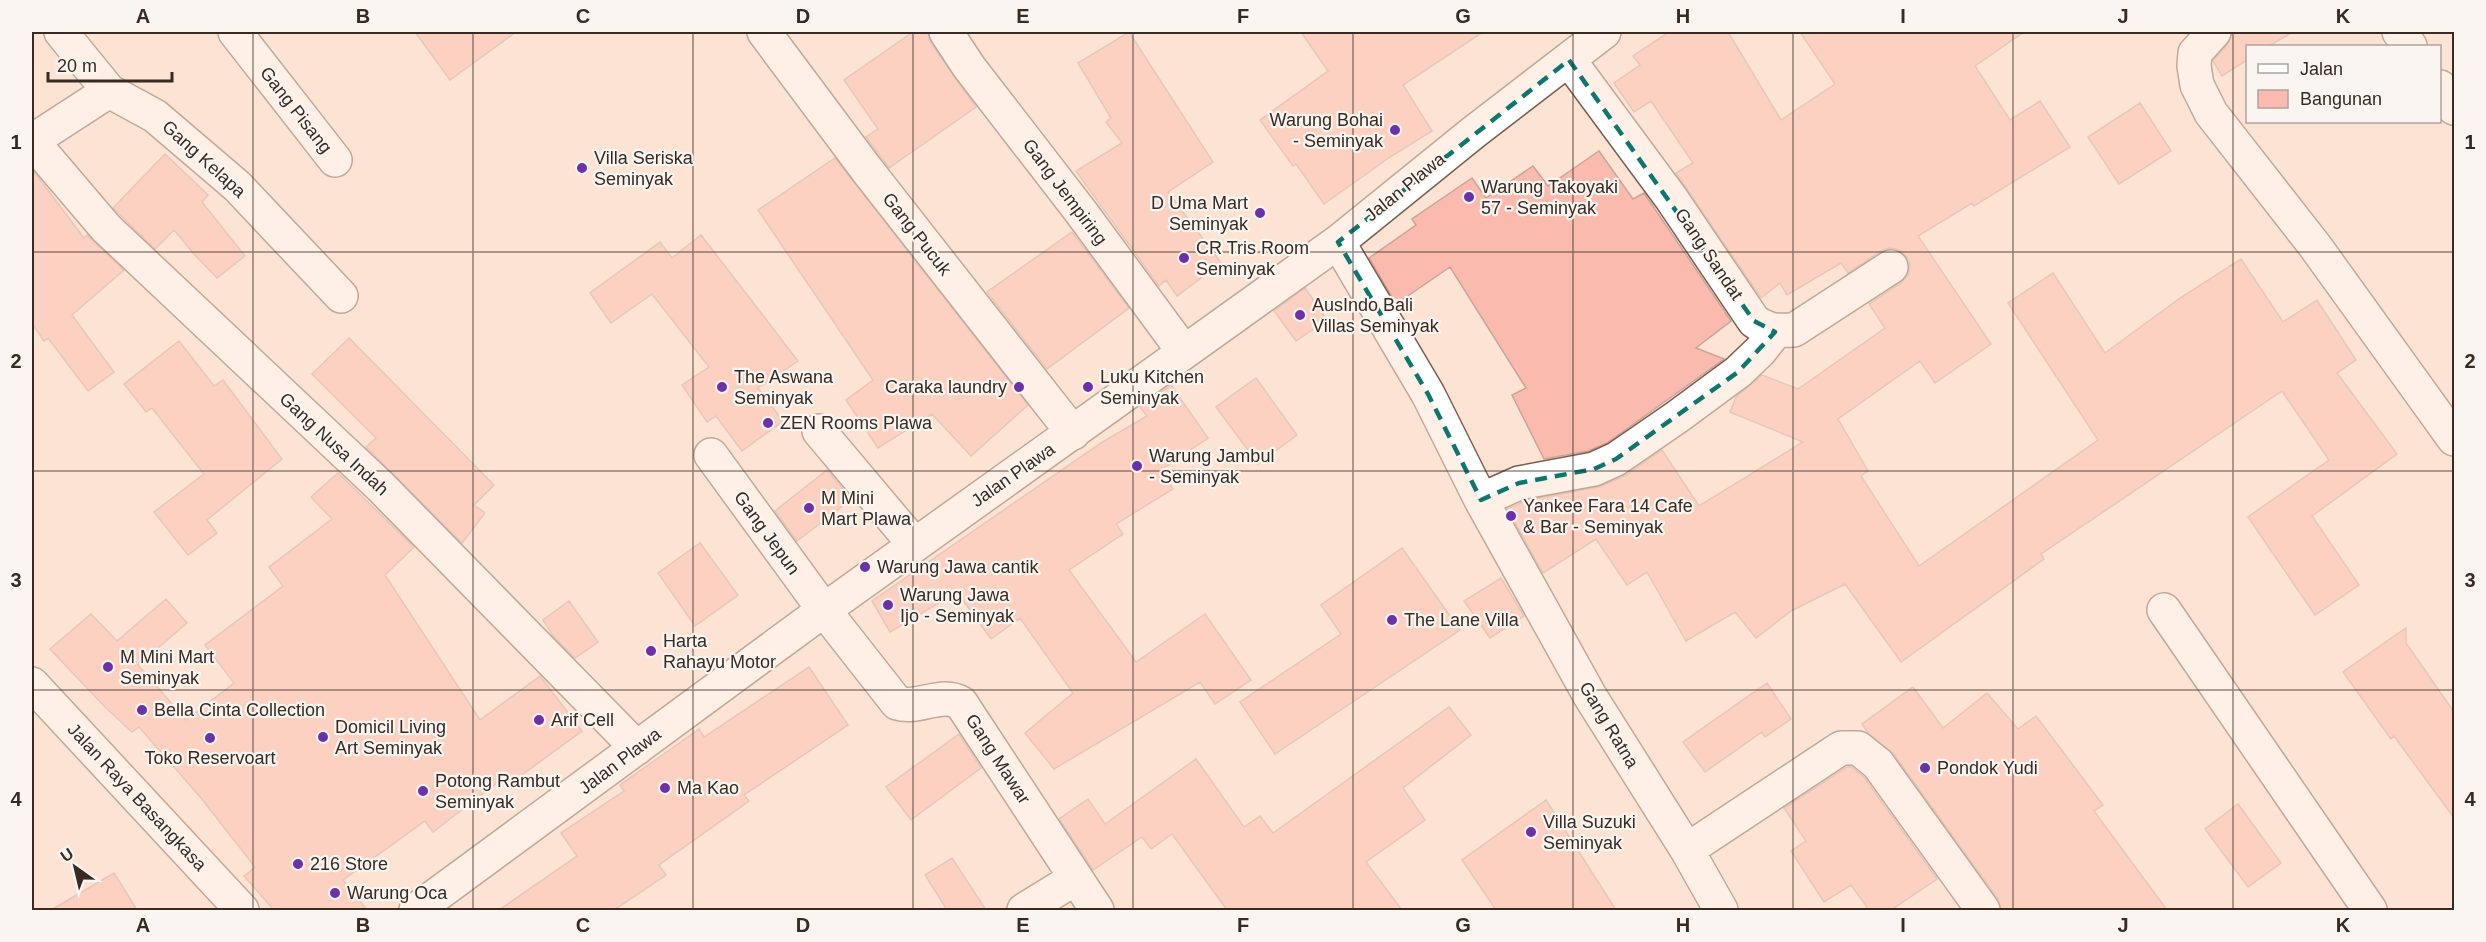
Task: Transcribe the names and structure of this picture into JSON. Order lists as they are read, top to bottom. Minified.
{"streets":{"street":["Gang Pisang","Gang Kelapa","Jalan Plawa","Gang Jempiring","Gang Pucuk","Gang Sandat","Gang Nusa Indah","Gang Jepun","Gang Ratna","Gang Mawar","Jalan Raya Basangkasa"]},"crossings":[["Jalan Plawa","Gang Jempiring"],["Jalan Plawa","Gang Pucuk"],["Jalan Plawa","Gang Sandat"],["Jalan Plawa","Gang Nusa Indah"],["Jalan Plawa","Gang Jepun"],["Jalan Plawa","Gang Ratna"],["Jalan Plawa","Gang Mawar"],["Gang Jepun","Gang Mawar"]],"places":["Warung Bohai - Seminyak","Villa Seriska Seminyak","Warung Takoyaki 57 - Seminyak","D Uma Mart Seminyak","CR Tris Room Seminyak","AusIndo Bali Villas Seminyak","The Aswana Seminyak","Caraka laundry","Luku Kitchen Seminyak","ZEN Rooms Plawa","Warung Jambul - Seminyak","M Mini Mart Plawa","Yankee Fara 14 Cafe & Bar - Seminyak","Warung Jawa cantik","Warung Jawa Ijo - Seminyak","The Lane Villa","Harta Rahayu Motor","M Mini Mart Seminyak","Bella Cinta Collection","Arif Cell","Domicil Living Art Seminyak","Toko Reservoart","Pondok Yudi","Ma Kao","Potong Rambut Seminyak","Villa Suzuki Seminyak","216 Store","Warung Oca"],"legend":["Jalan","Bangunan"],"scale_bar":"20 m","north":"top left","grid":{"columns":["A","B","C","D","E","F","G","H","I","J","K"],"rows":["1","2","3","4"]}}
